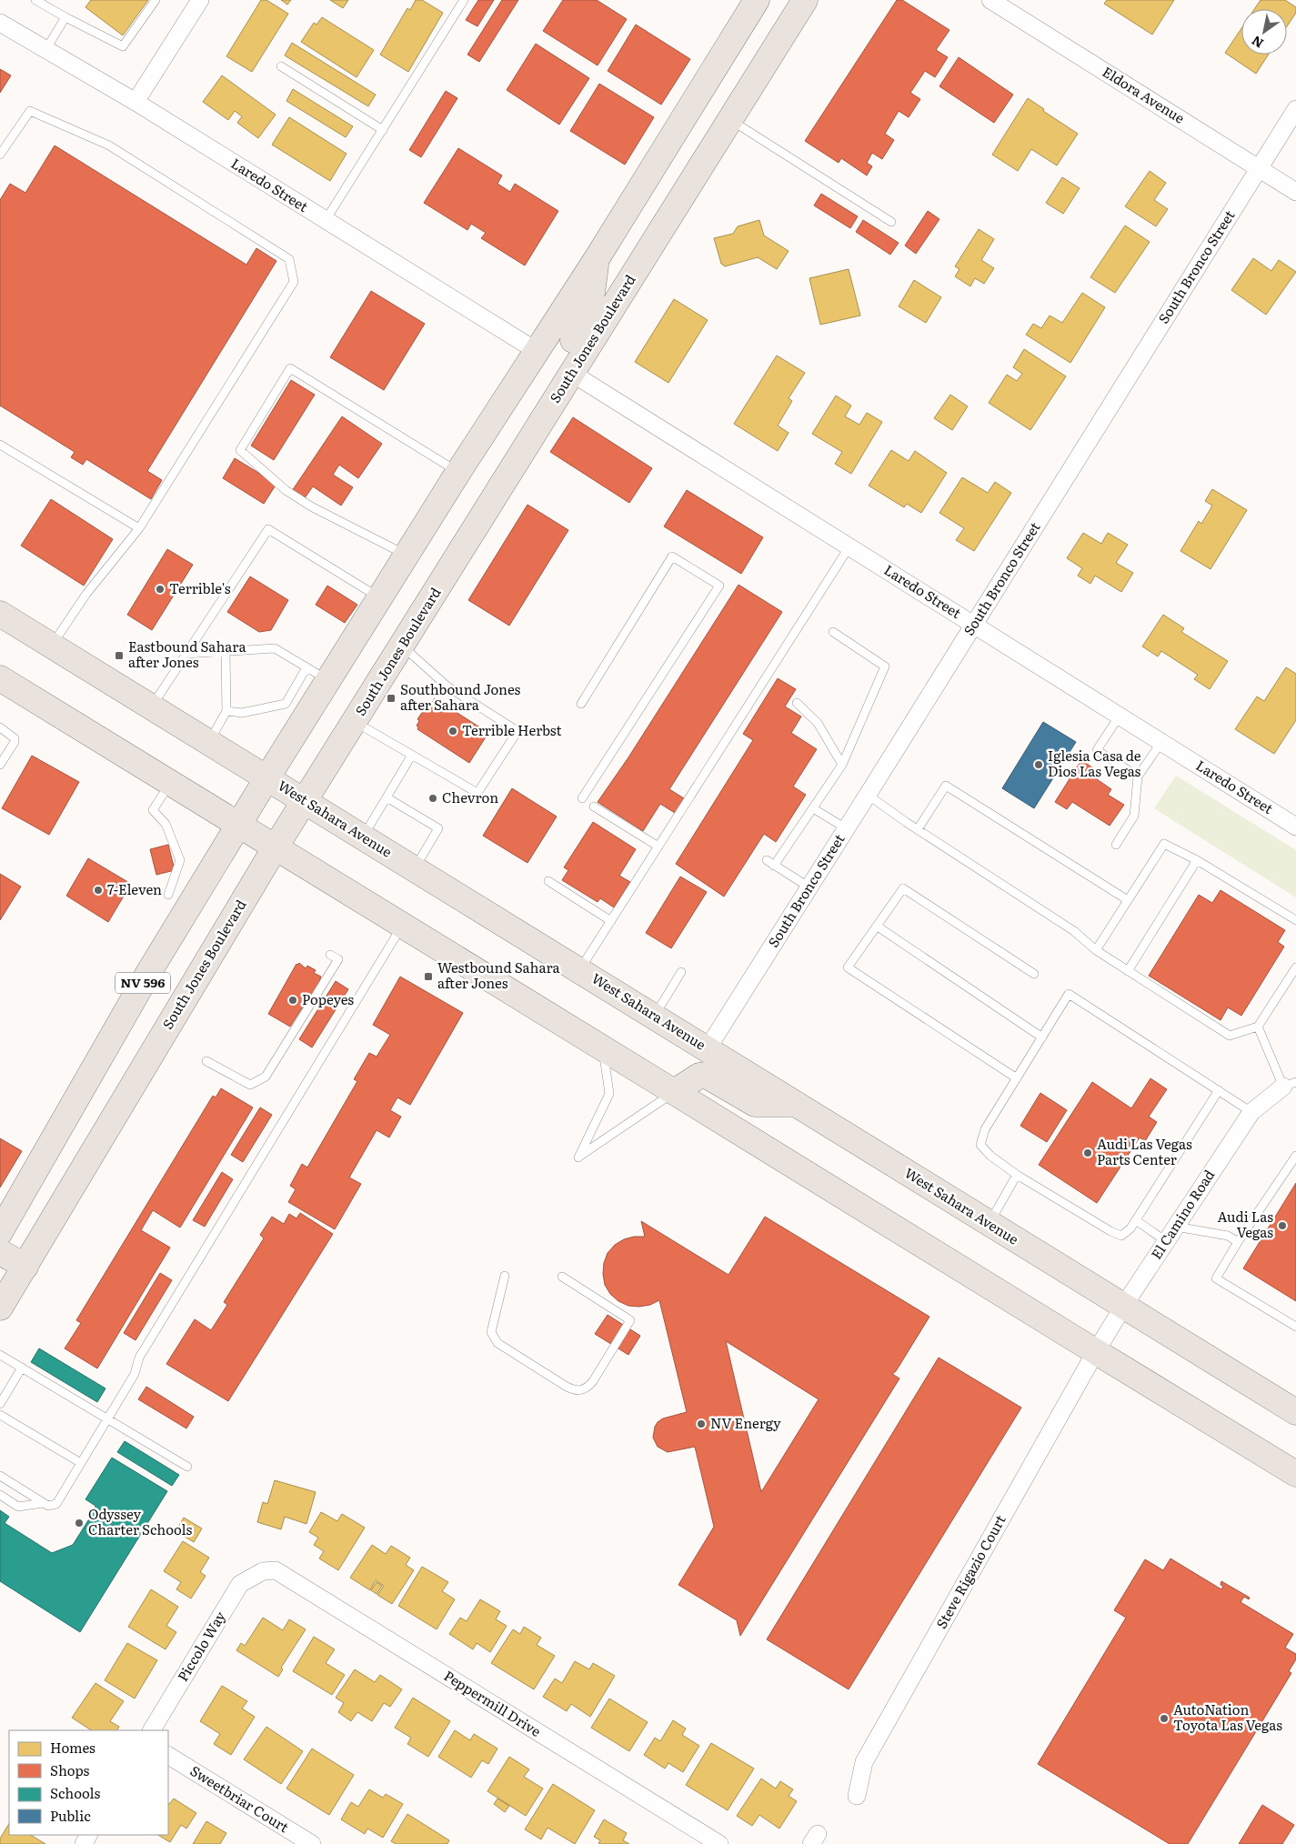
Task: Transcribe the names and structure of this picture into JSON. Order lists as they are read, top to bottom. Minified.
{"streets":{"main road":["South Jones Boulevard","West Sahara Avenue","NV 596"],"street":["Eldora Avenue","Laredo Street","South Bronco Street","El Camino Road","Steve Rigazio Court","Piccolo Way","Peppermill Drive","Sweetbriar Court"]},"crossings":[["Eldora Avenue","South Bronco Street"],["Laredo Street","South Bronco Street"],["Laredo Street","South Jones Boulevard"],["South Bronco Street","West Sahara Avenue"],["South Jones Boulevard","West Sahara Avenue"],["West Sahara Avenue","NV 596"],["West Sahara Avenue","El Camino Road"],["El Camino Road","Steve Rigazio Court"],["Piccolo Way","Peppermill Drive"]],"places":{"other":["Terrible's","Terrible Herbst","Iglesia Casa de Dios Las Vegas","Chevron","7-Eleven","Popeyes","Audi Las Vegas Parts Center","Audi Las Vegas","NV Energy","Odyssey Charter Schools","AutoNation Toyota Las Vegas"],"transit":["Eastbound Sahara after Jones","Southbound Jones after Sahara","Westbound Sahara after Jones"]},"legend":["Homes","Shops","Schools","Public"],"north":"bottom left"}
